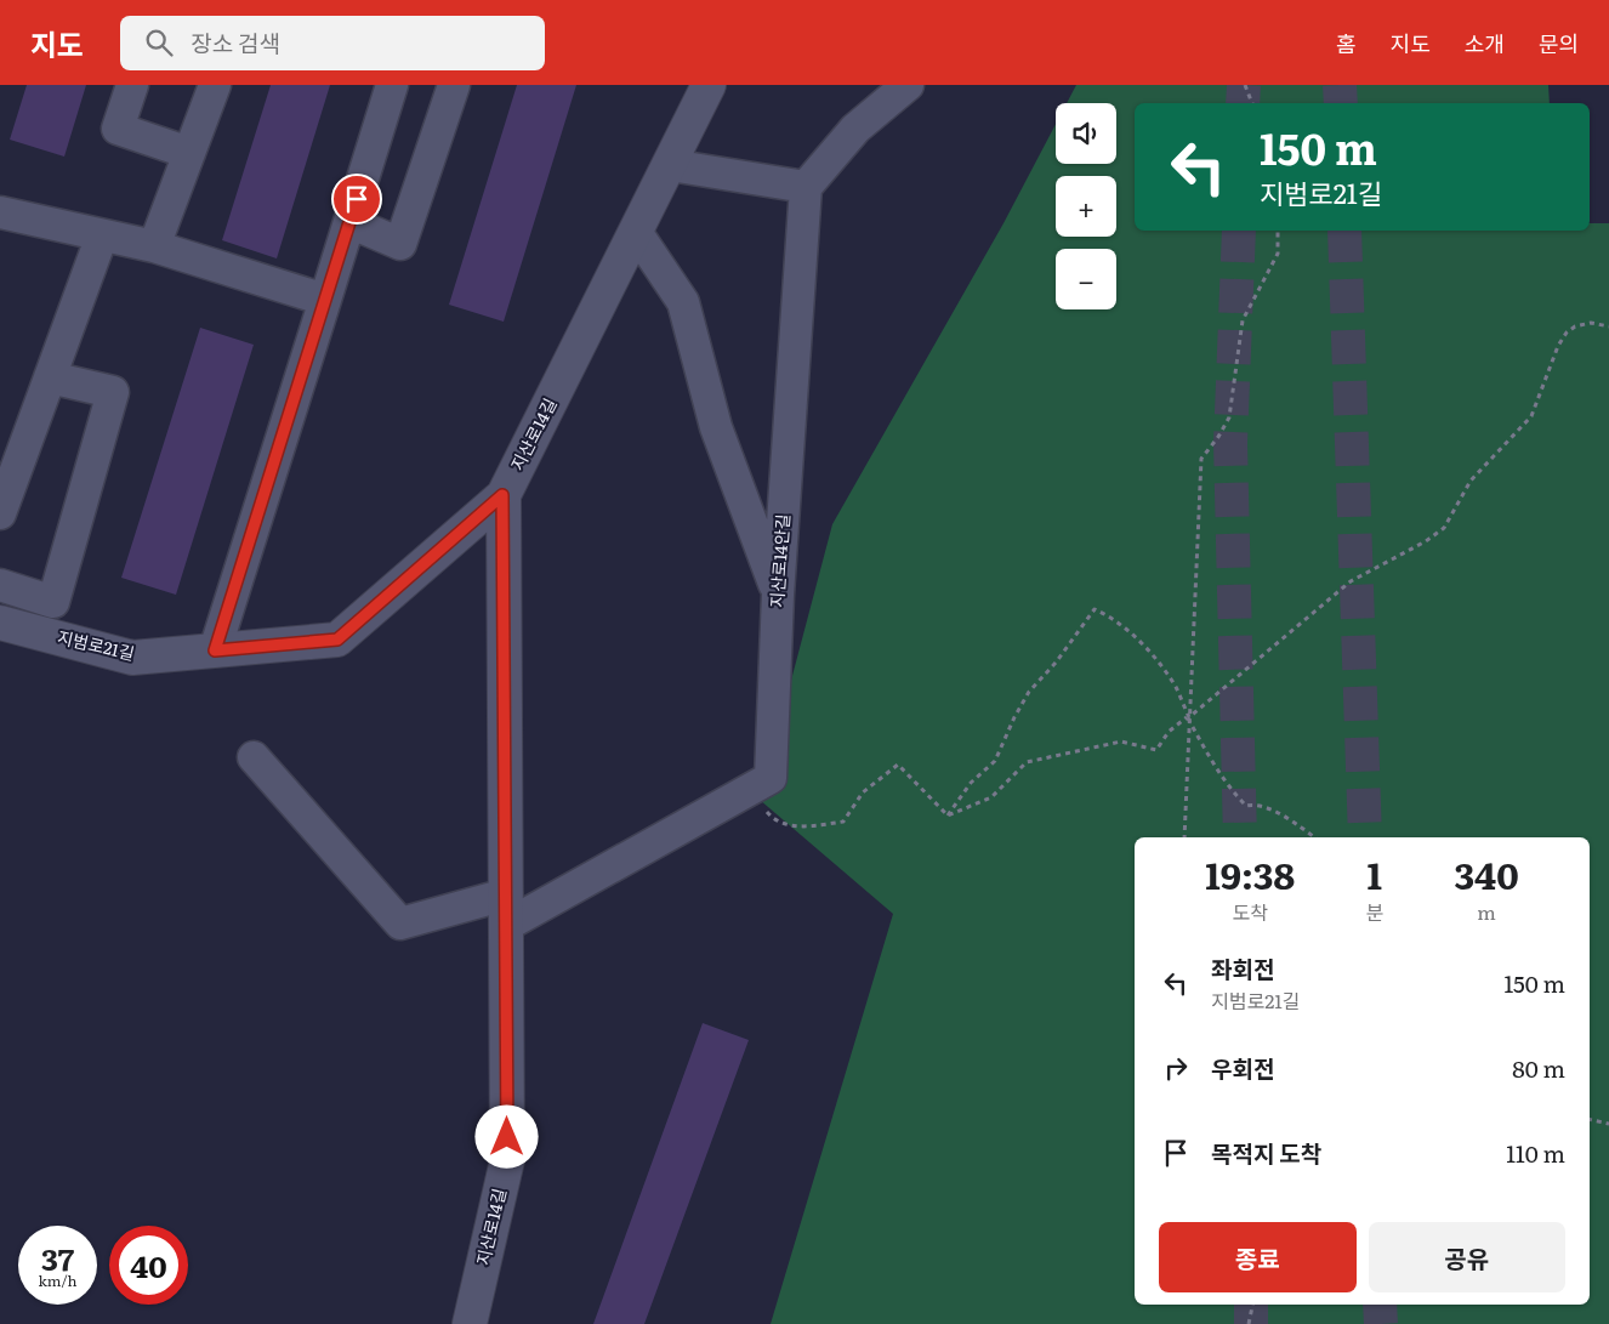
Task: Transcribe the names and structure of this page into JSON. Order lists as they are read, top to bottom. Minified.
{"streets":{"street":["지산로14길","지산로14안길","지범로21길"]},"crossings":[["지산로14길","지산로14안길"],["지산로14길","지범로21길"]],"page":{"header":"지도","search":"장소 검색","nav":["홈","지도","소개","문의"],"map_buttons":["+","−"],"turn":["150 m","지범로21길"],"eta":["19:38","도착","1","분","340","m"],"list":[{"name":"좌회전","note":"지범로21길","value":"150 m"},{"name":"우회전","value":"80 m"},{"name":"목적지 도착","value":"110 m"}],"buttons":["종료","공유"],"speed":"37 km/h","limit":"40"}}
